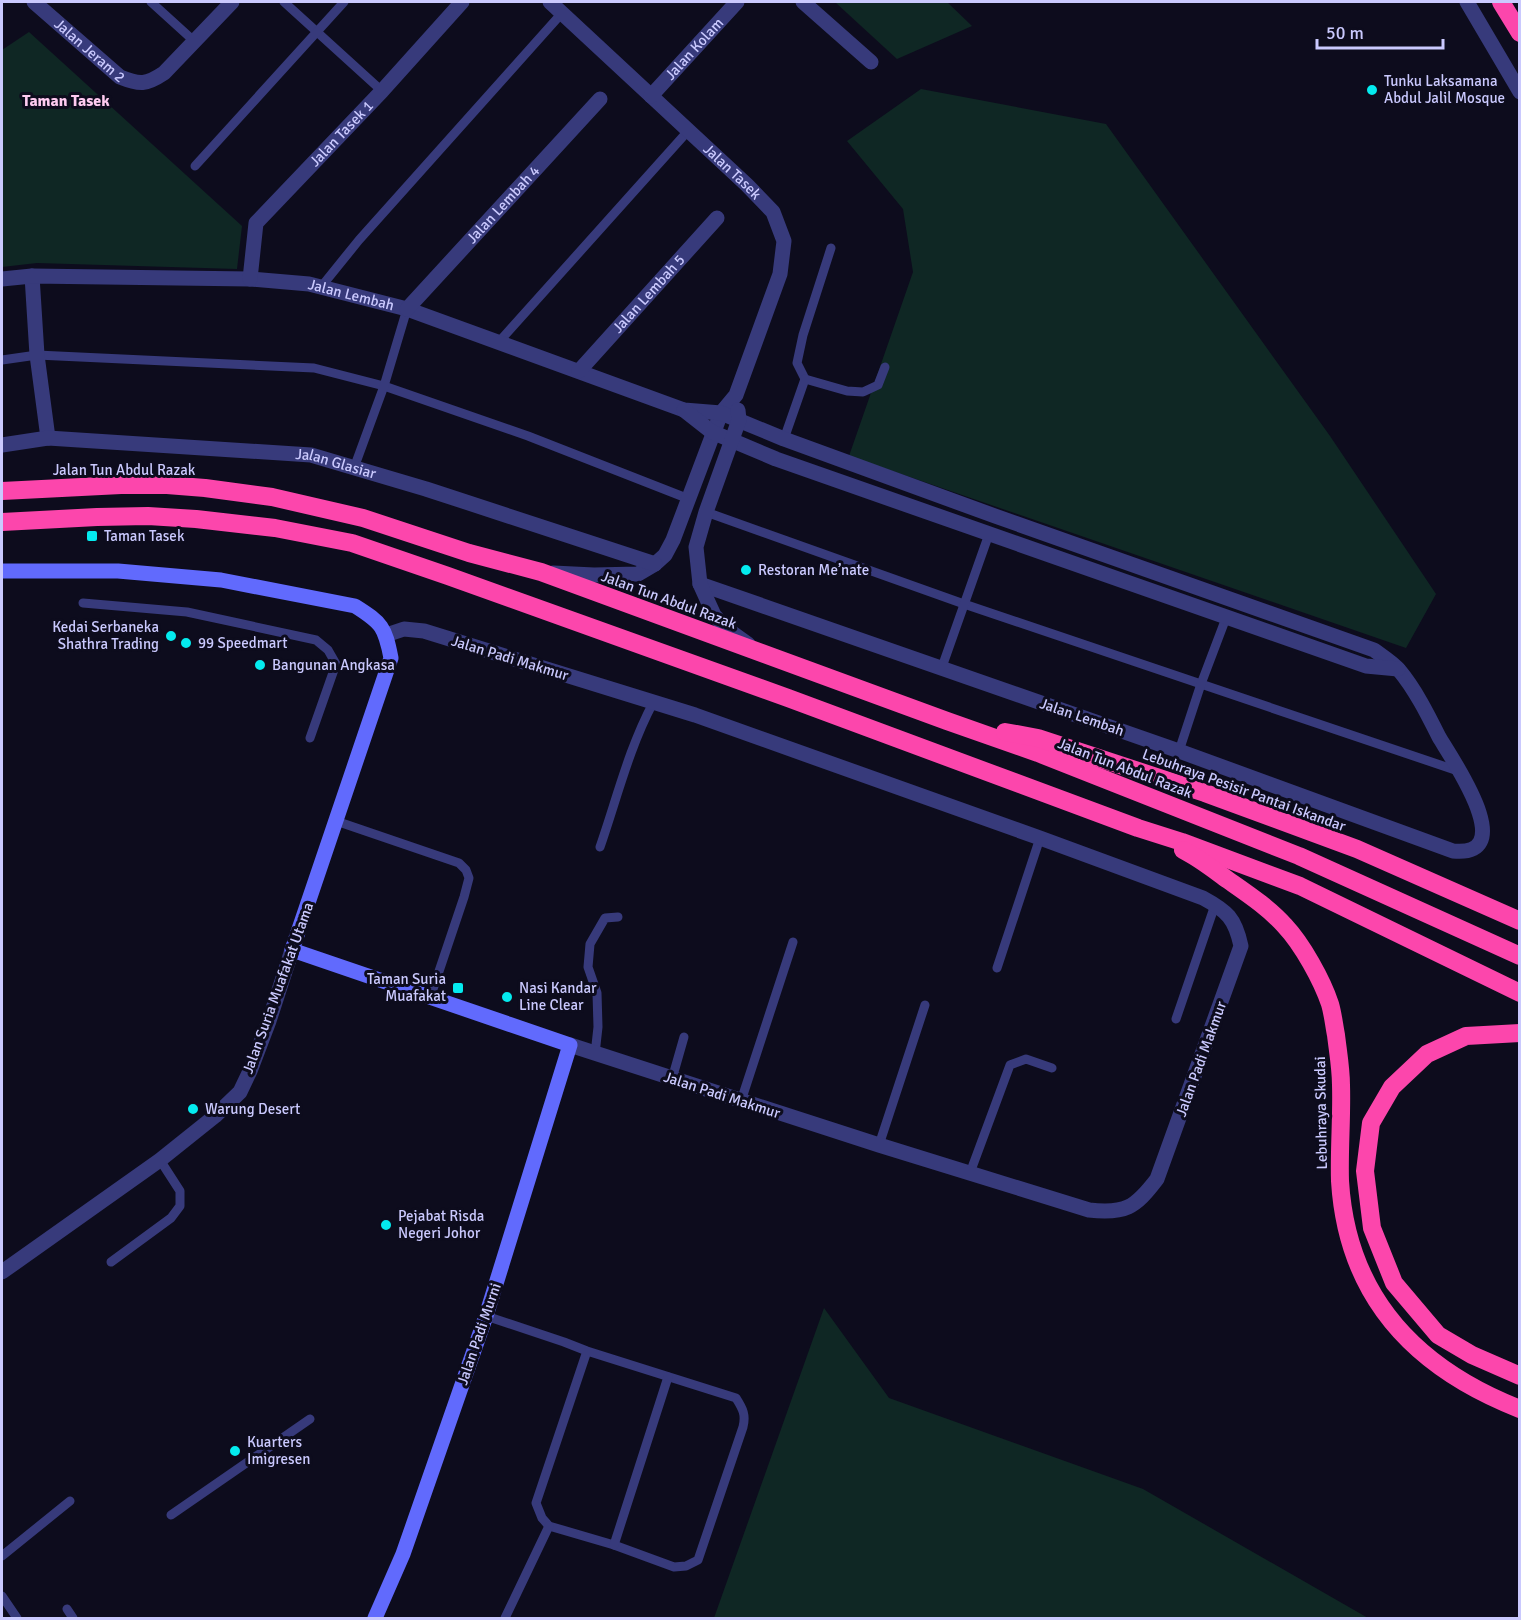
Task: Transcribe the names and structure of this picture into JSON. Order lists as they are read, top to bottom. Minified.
{"streets":{"highway":["Jalan Tun Abdul Razak","Lebuhraya Pesisir Pantai Iskandar","Lebuhraya Skudai"],"street":["Jalan Jeram 2","Jalan Kolam","Jalan Tasek 1","Jalan Tasek","Jalan Lembah 4","Jalan Lembah 5","Jalan Lembah","Jalan Glasiar","Jalan Padi Makmur","Jalan Suria Muafakat Utama","Jalan Padi Murni"]},"crossings":[["Jalan Kolam","Jalan Tasek"],["Jalan Tasek 1","Jalan Lembah"],["Jalan Tasek","Jalan Lembah"],["Jalan Tasek","Jalan Glasiar"],["Jalan Tasek","Jalan Tun Abdul Razak"],["Jalan Lembah 4","Jalan Lembah"],["Jalan Lembah 5","Jalan Lembah"],["Jalan Tun Abdul Razak","Lebuhraya Pesisir Pantai Iskandar"],["Jalan Padi Makmur","Jalan Suria Muafakat Utama"],["Jalan Padi Makmur","Jalan Padi Murni"]],"districts":["Taman Tasek"],"places":{"other":["Tunku Laksamana Abdul Jalil Mosque","Restoran Me’nate","Kedai Serbaneka Shathra Trading","99 Speedmart","Bangunan Angkasa","Nasi Kandar Line Clear","Warung Desert","Pejabat Risda Negeri Johor","Kuarters Imigresen"],"transit":["Taman Tasek","Taman Suria Muafakat"]},"scale_bar":"50 m"}
